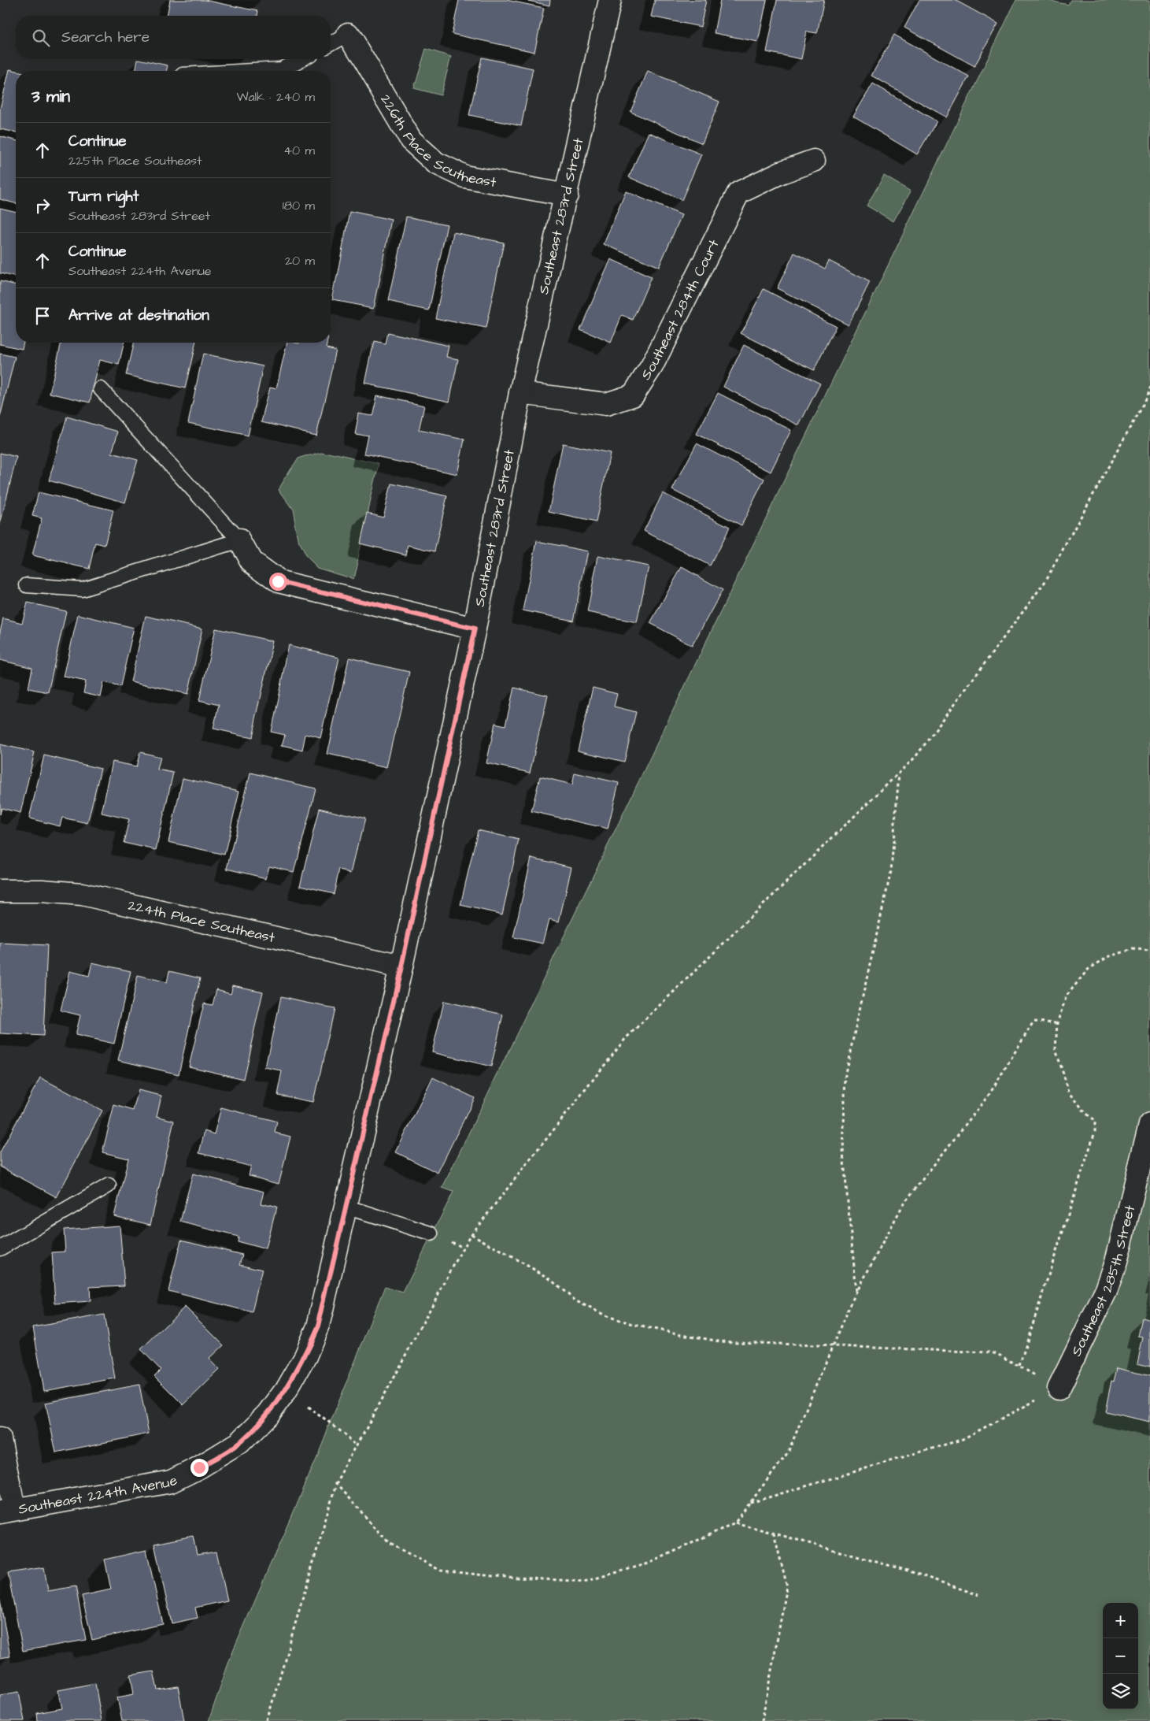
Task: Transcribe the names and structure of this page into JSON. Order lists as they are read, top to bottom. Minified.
{"streets":{"street":["226th Place Southeast","Southeast 283rd Street","Southeast 284th Court","224th Place Southeast","Southeast 285th Street","Southeast 224th Avenue"]},"crossings":[["226th Place Southeast","Southeast 283rd Street"],["Southeast 283rd Street","Southeast 284th Court"],["Southeast 283rd Street","224th Place Southeast"],["Southeast 283rd Street","Southeast 224th Avenue"]],"page":{"search":"Search here","heading":["3 min","Walk · 240 m"],"list":[["Continue","225th Place Southeast","40 m"],["Turn right","Southeast 283rd Street","180 m"],["Continue","Southeast 224th Avenue","20 m"],"Arrive at destination"],"map_buttons":["+","−"]}}
